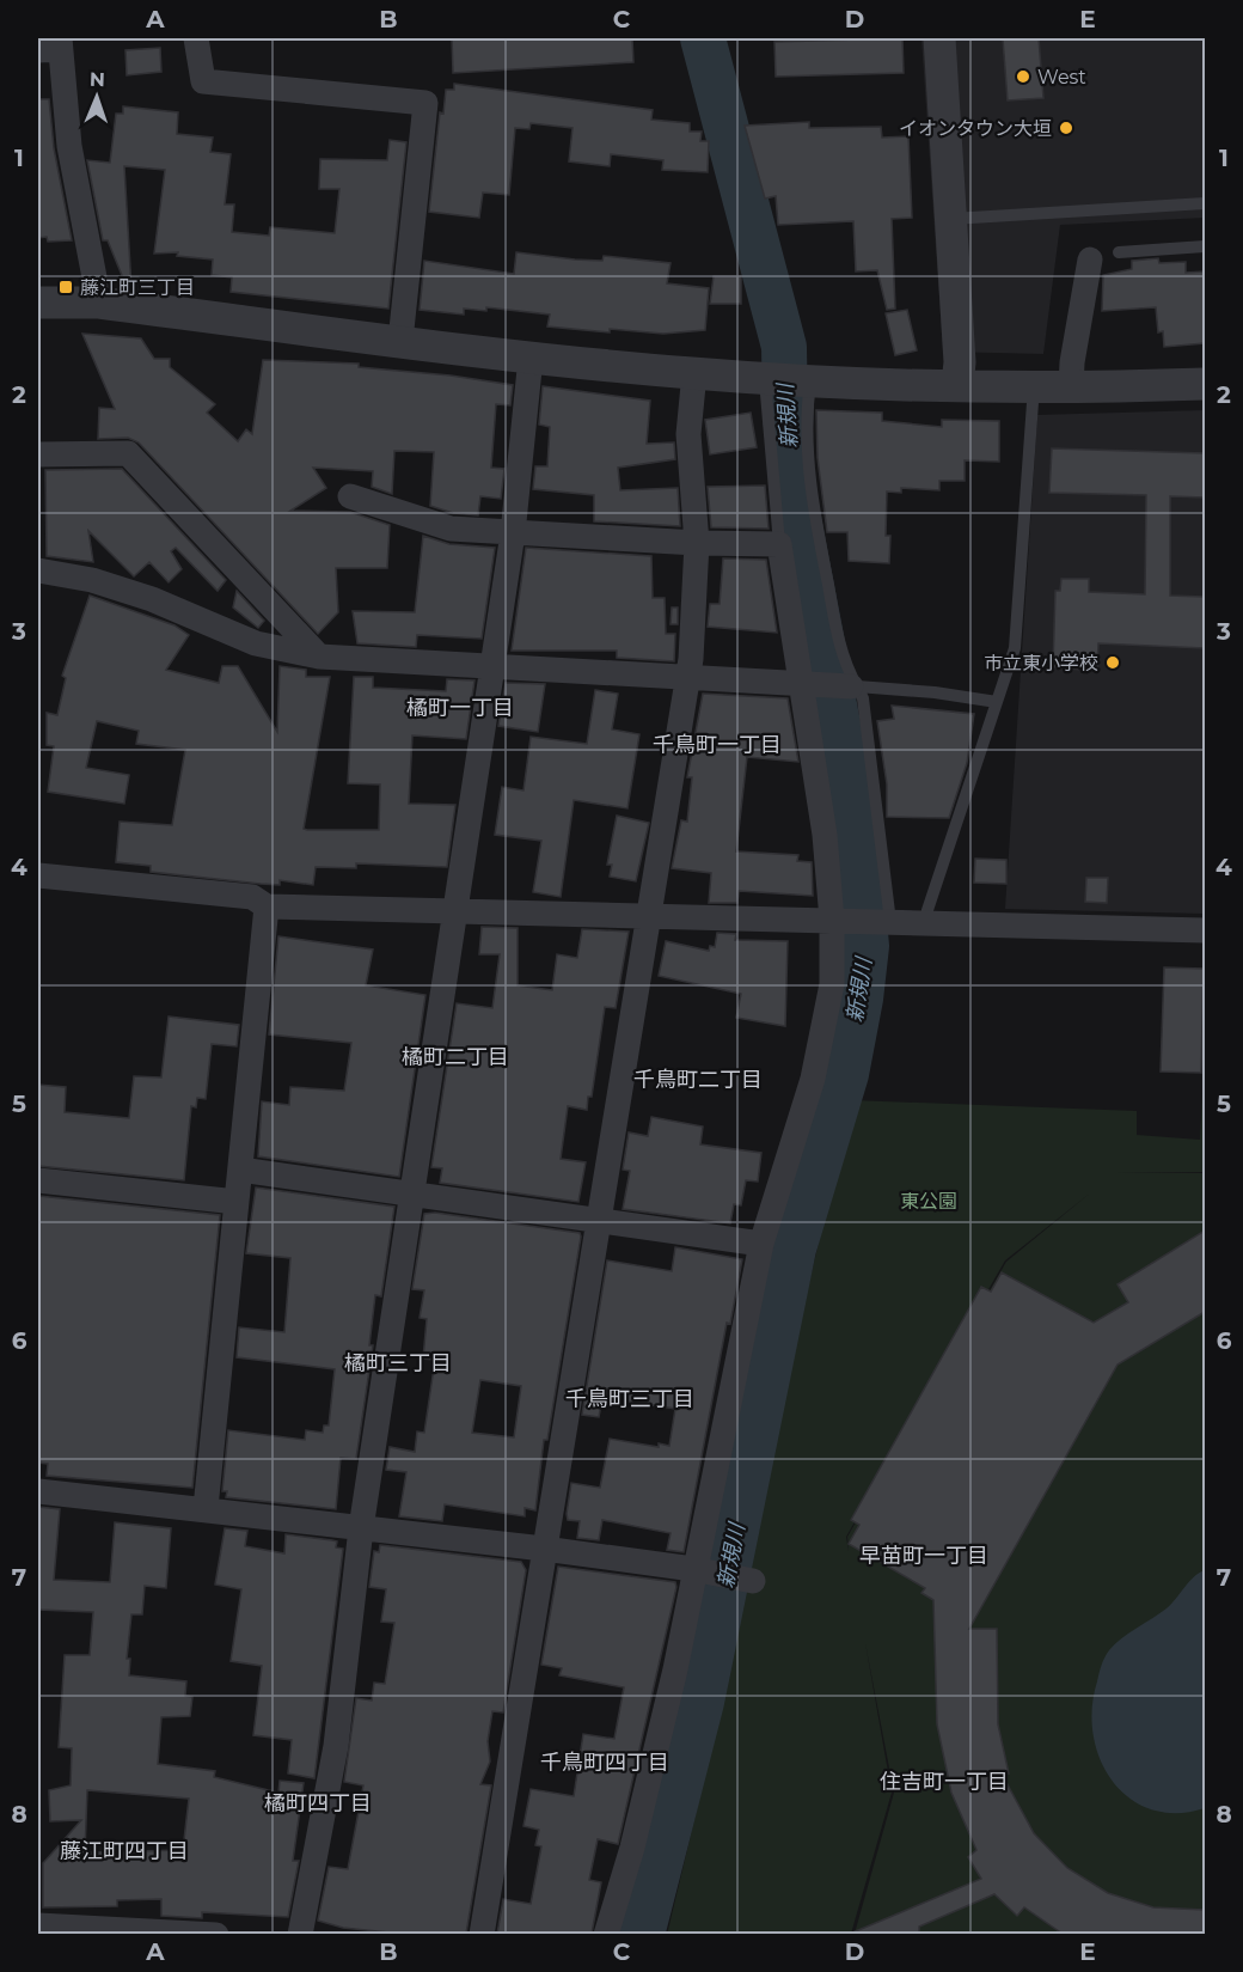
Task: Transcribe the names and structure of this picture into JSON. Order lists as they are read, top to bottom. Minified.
{"districts":["橘町一丁目","千鳥町一丁目","橘町二丁目","千鳥町二丁目","橘町三丁目","千鳥町三丁目","早苗町一丁目","千鳥町四丁目","住吉町一丁目","橘町四丁目","藤江町四丁目"],"water":["新規川"],"parks":["東公園"],"places":{"other":["West","イオンタウン大垣","市立東小学校"],"transit":["藤江町三丁目"]},"north":"top","grid":{"columns":["A","B","C","D","E"],"rows":["1","2","3","4","5","6","7","8"]}}
